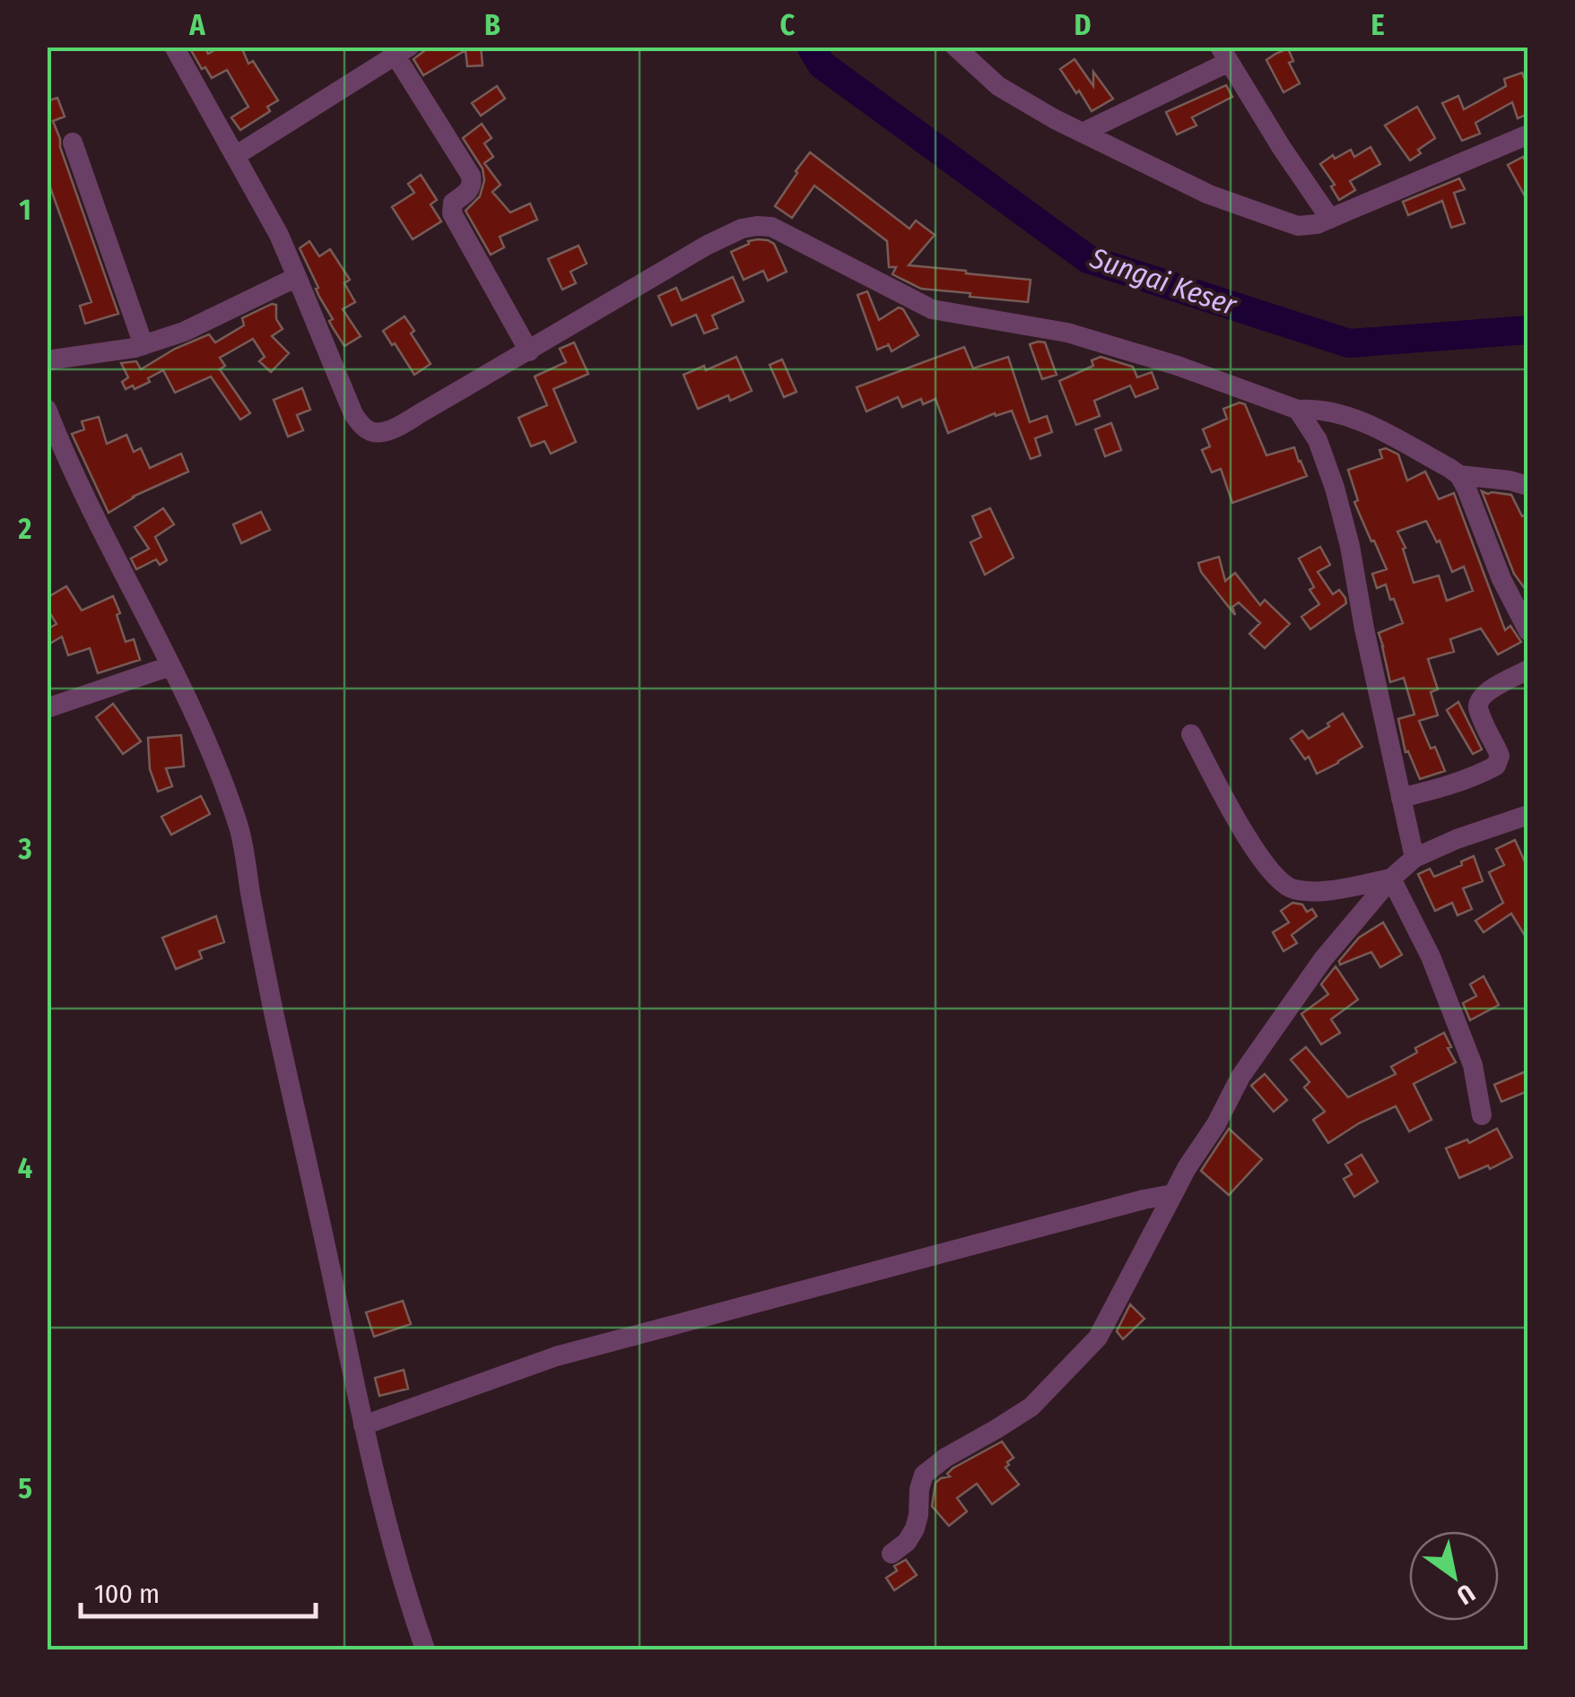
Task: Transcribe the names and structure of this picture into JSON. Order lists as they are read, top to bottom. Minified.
{"water":["Sungai Keser"],"scale_bar":"100 m","north":"bottom right","grid":{"columns":["A","B","C","D","E"],"rows":["1","2","3","4","5"]}}
